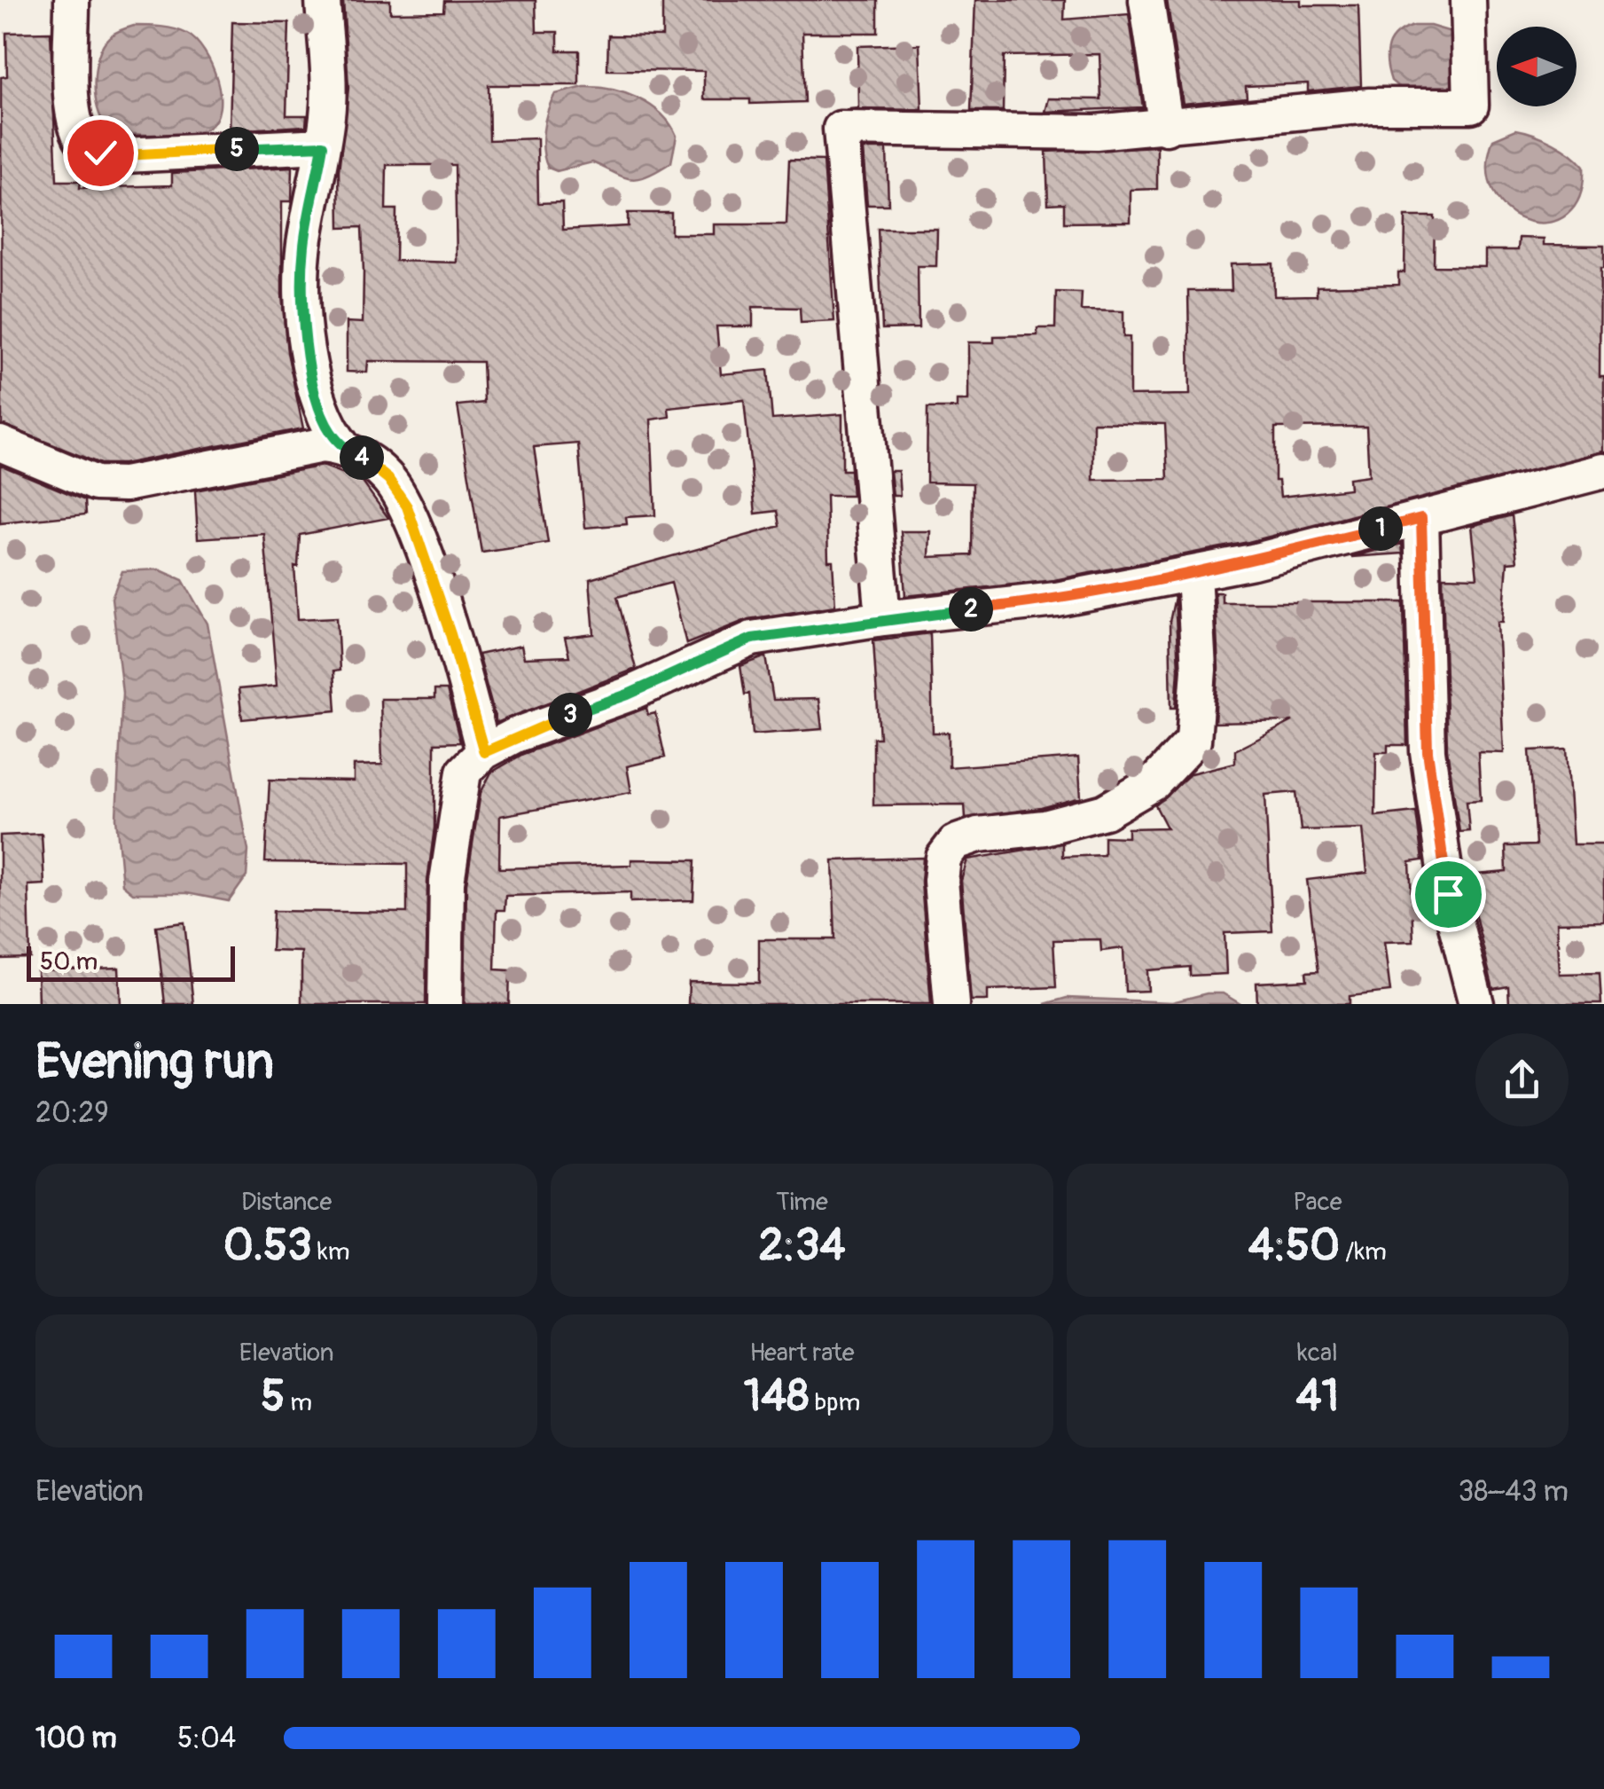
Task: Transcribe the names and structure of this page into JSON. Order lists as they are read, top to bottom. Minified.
{"scale_bar":"50 m","north":"left","page":{"pins":["5","4","1","2","3"],"scale":"50 m","heading":["Evening run","20:29"],"stats":[["Distance","0.53 km"],["Time","2:34"],["Pace","4:50 /km"],["Elevation","5 m"],["Heart rate","148 bpm"],["kcal","41"]],"chart":["Elevation","38–43 m"],"list":[{"name":"100 m","note":"5:04"}]}}
